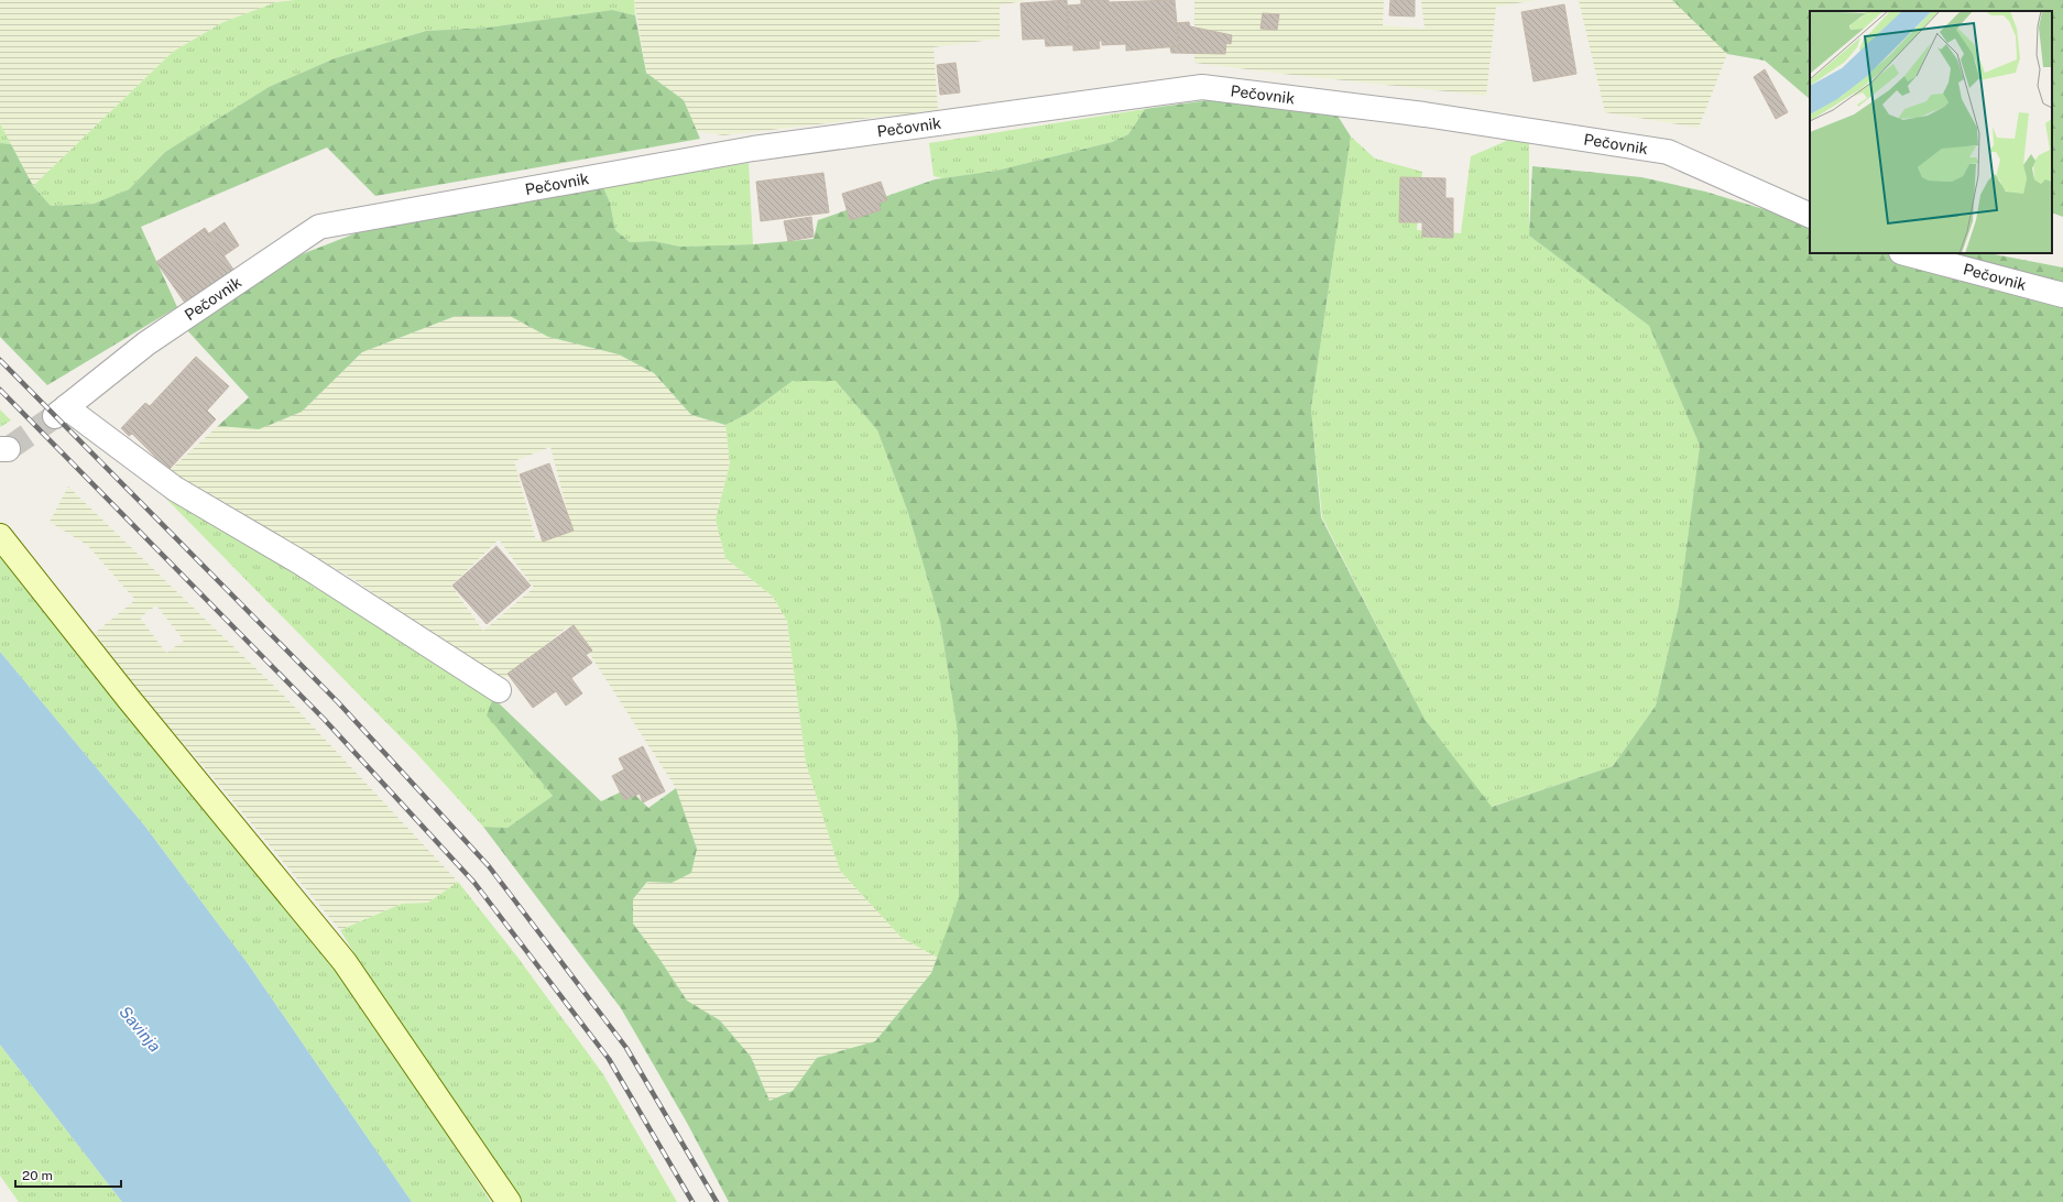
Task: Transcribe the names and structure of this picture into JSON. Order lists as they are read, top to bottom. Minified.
{"streets":{"street":["Pečovnik"]},"water":["Savinja"],"scale_bar":"20 m"}
